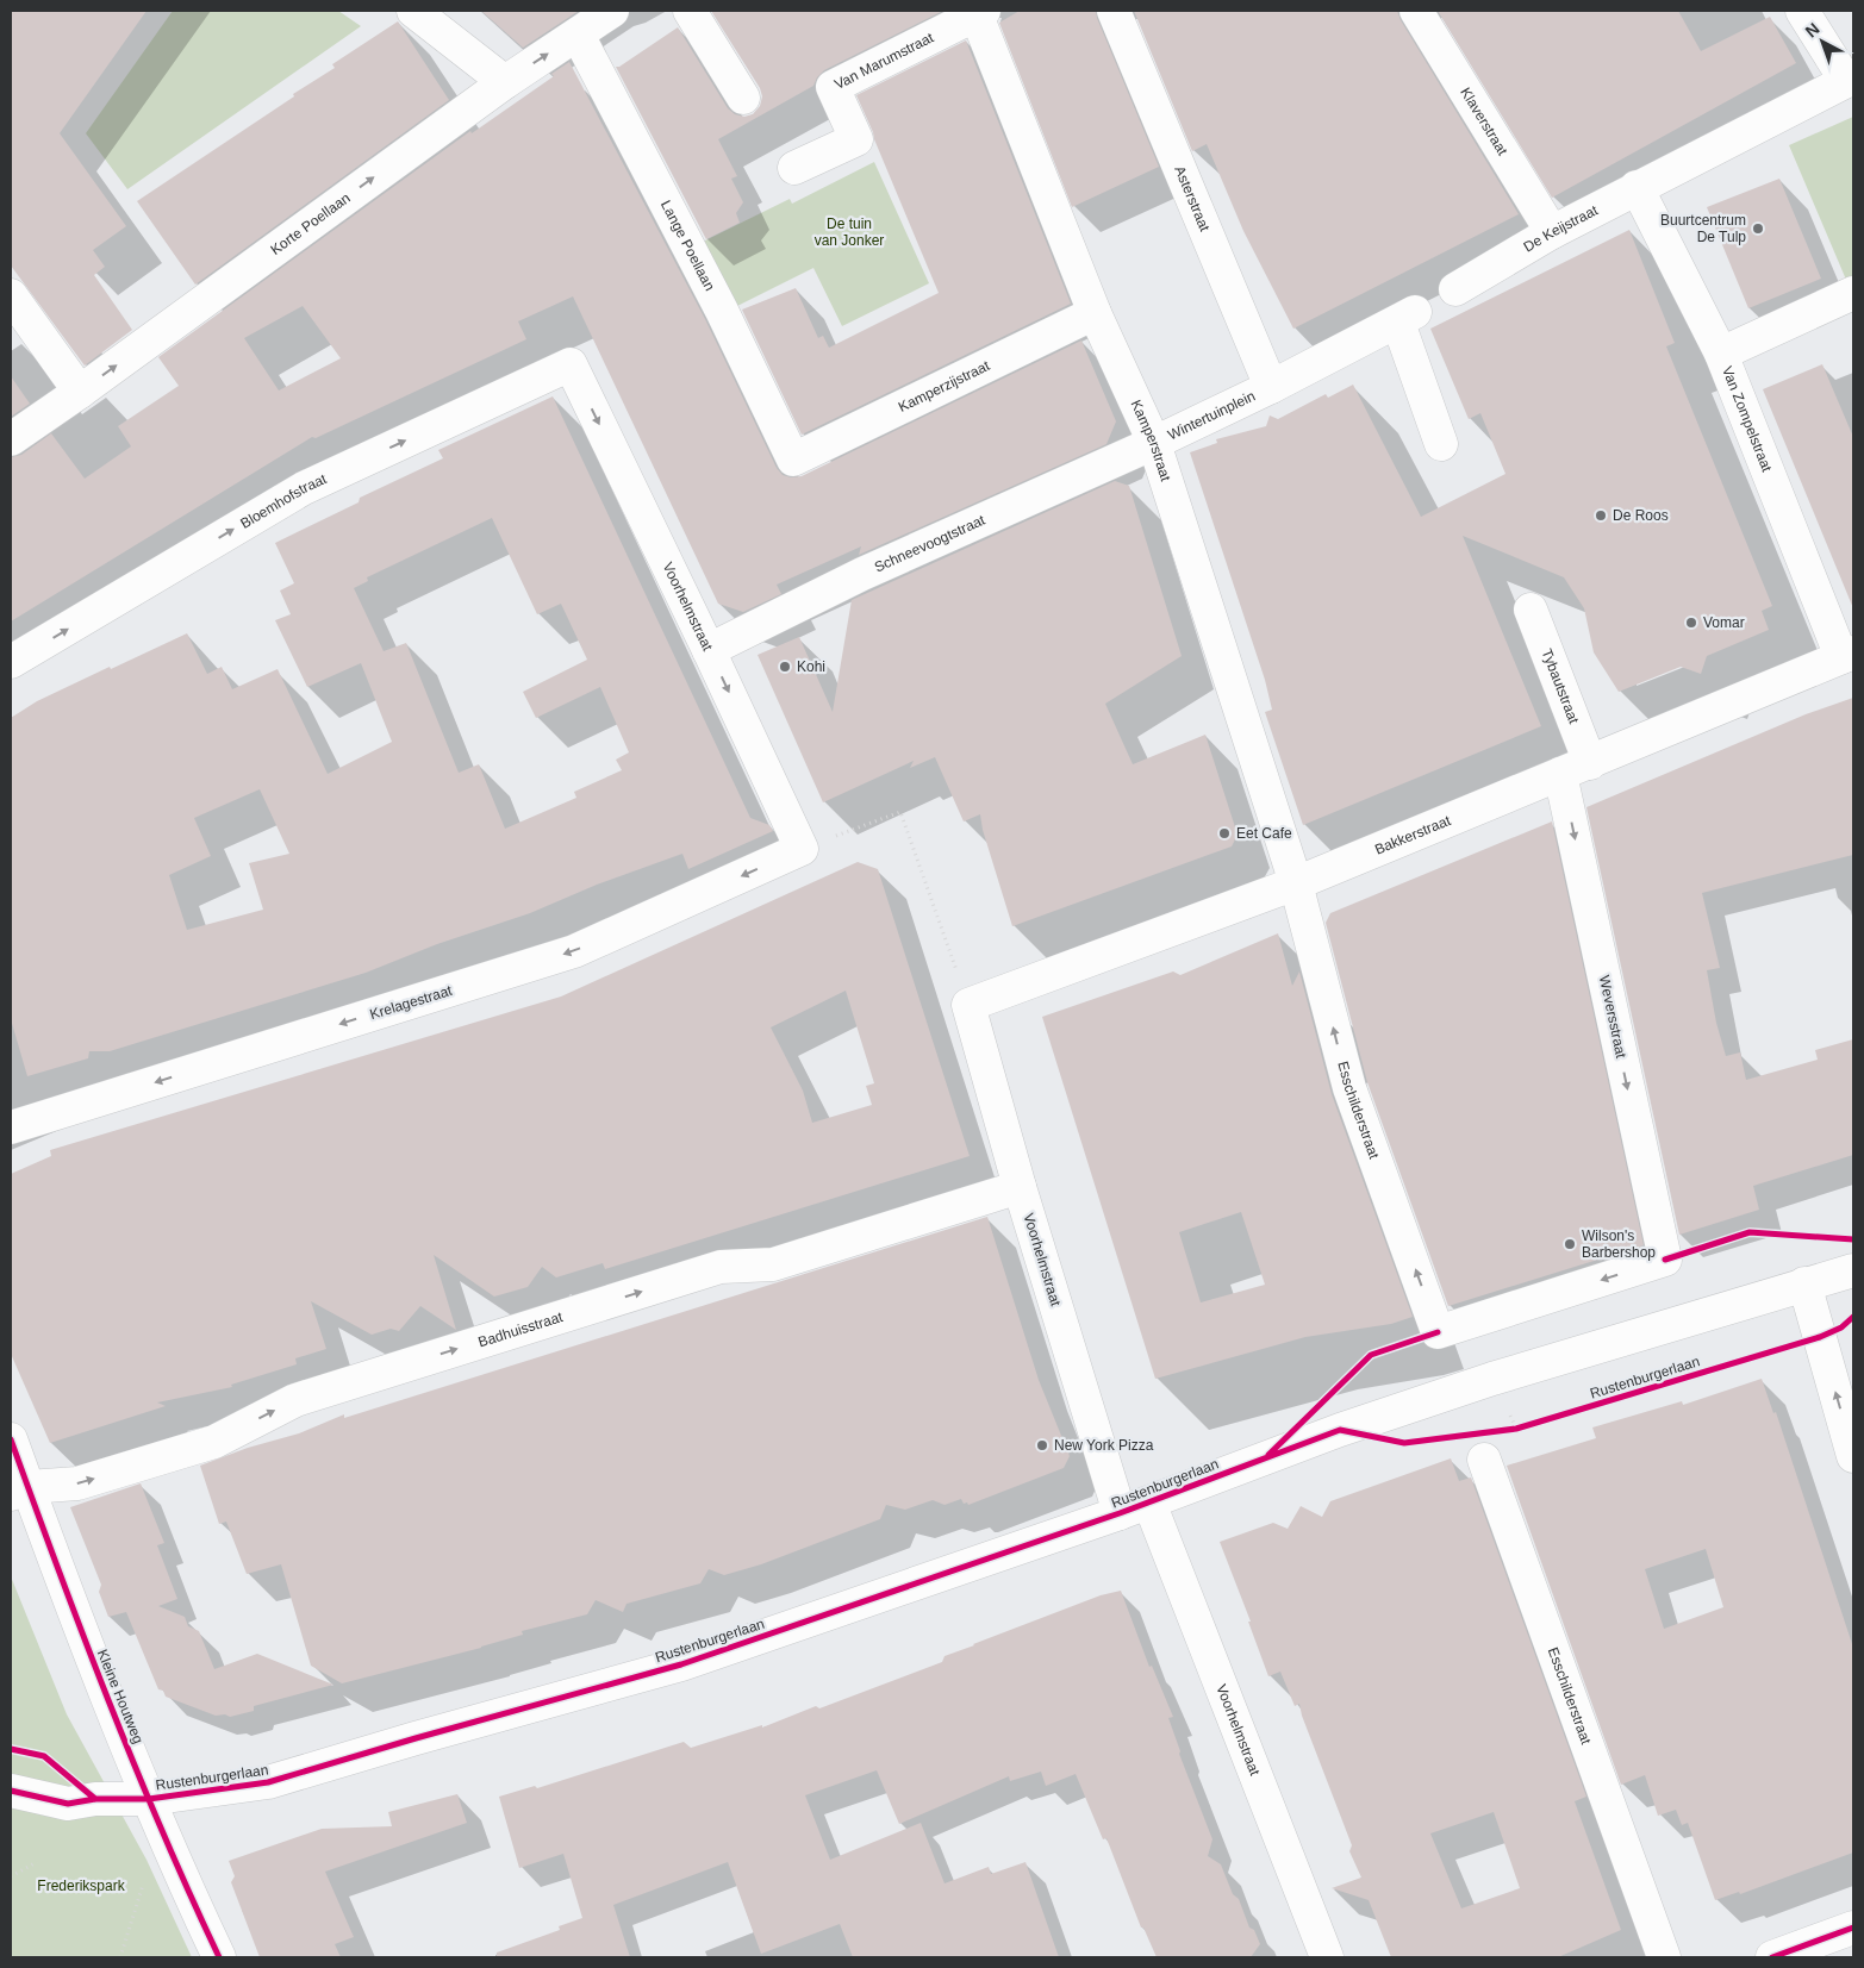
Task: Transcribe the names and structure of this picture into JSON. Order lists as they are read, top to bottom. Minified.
{"streets":{"street":["Van Marumstraat","Klaverstraat","Asterstraat","Korte Poellaan","De Keijstraat","Lange Poellaan","Kamperzijstraat","Wintertuinplein","Van Zompelstraat","Kamperstraat","Bloemhofstraat","Schneevoogtstraat","Voorhelmstraat","Tybautstraat","Bakkerstraat","Krelagestraat","Weversstraat","Esschilderstraat","Badhuisstraat","Rustenburgerlaan","Kleine Houtweg"]},"crossings":[["Van Marumstraat","Kamperstraat"],["Klaverstraat","De Keijstraat"],["Asterstraat","Wintertuinplein"],["Korte Poellaan","Lange Poellaan"],["De Keijstraat","Van Zompelstraat"],["Lange Poellaan","Kamperzijstraat"],["Kamperzijstraat","Kamperstraat"],["Wintertuinplein","Kamperstraat"],["Wintertuinplein","Schneevoogtstraat"],["Van Zompelstraat","Bakkerstraat"],["Kamperstraat","Schneevoogtstraat"],["Kamperstraat","Bakkerstraat"],["Kamperstraat","Esschilderstraat"],["Bloemhofstraat","Voorhelmstraat"],["Schneevoogtstraat","Voorhelmstraat"],["Voorhelmstraat","Bakkerstraat"],["Voorhelmstraat","Krelagestraat"],["Voorhelmstraat","Badhuisstraat"],["Voorhelmstraat","Rustenburgerlaan"],["Tybautstraat","Bakkerstraat"],["Tybautstraat","Weversstraat"],["Bakkerstraat","Weversstraat"],["Bakkerstraat","Esschilderstraat"],["Weversstraat","Esschilderstraat"],["Badhuisstraat","Kleine Houtweg"],["Rustenburgerlaan","Kleine Houtweg"]],"one_way":["Korte Poellaan","Bloemhofstraat","Krelagestraat","Esschilderstraat","Badhuisstraat"],"parks":["De tuin van Jonker","Frederikspark"],"places":["Buurtcentrum De Tulp","De Roos","Vomar","Kohi","Eet Cafe","Wilson's Barbershop","New York Pizza"],"north":"top left"}
